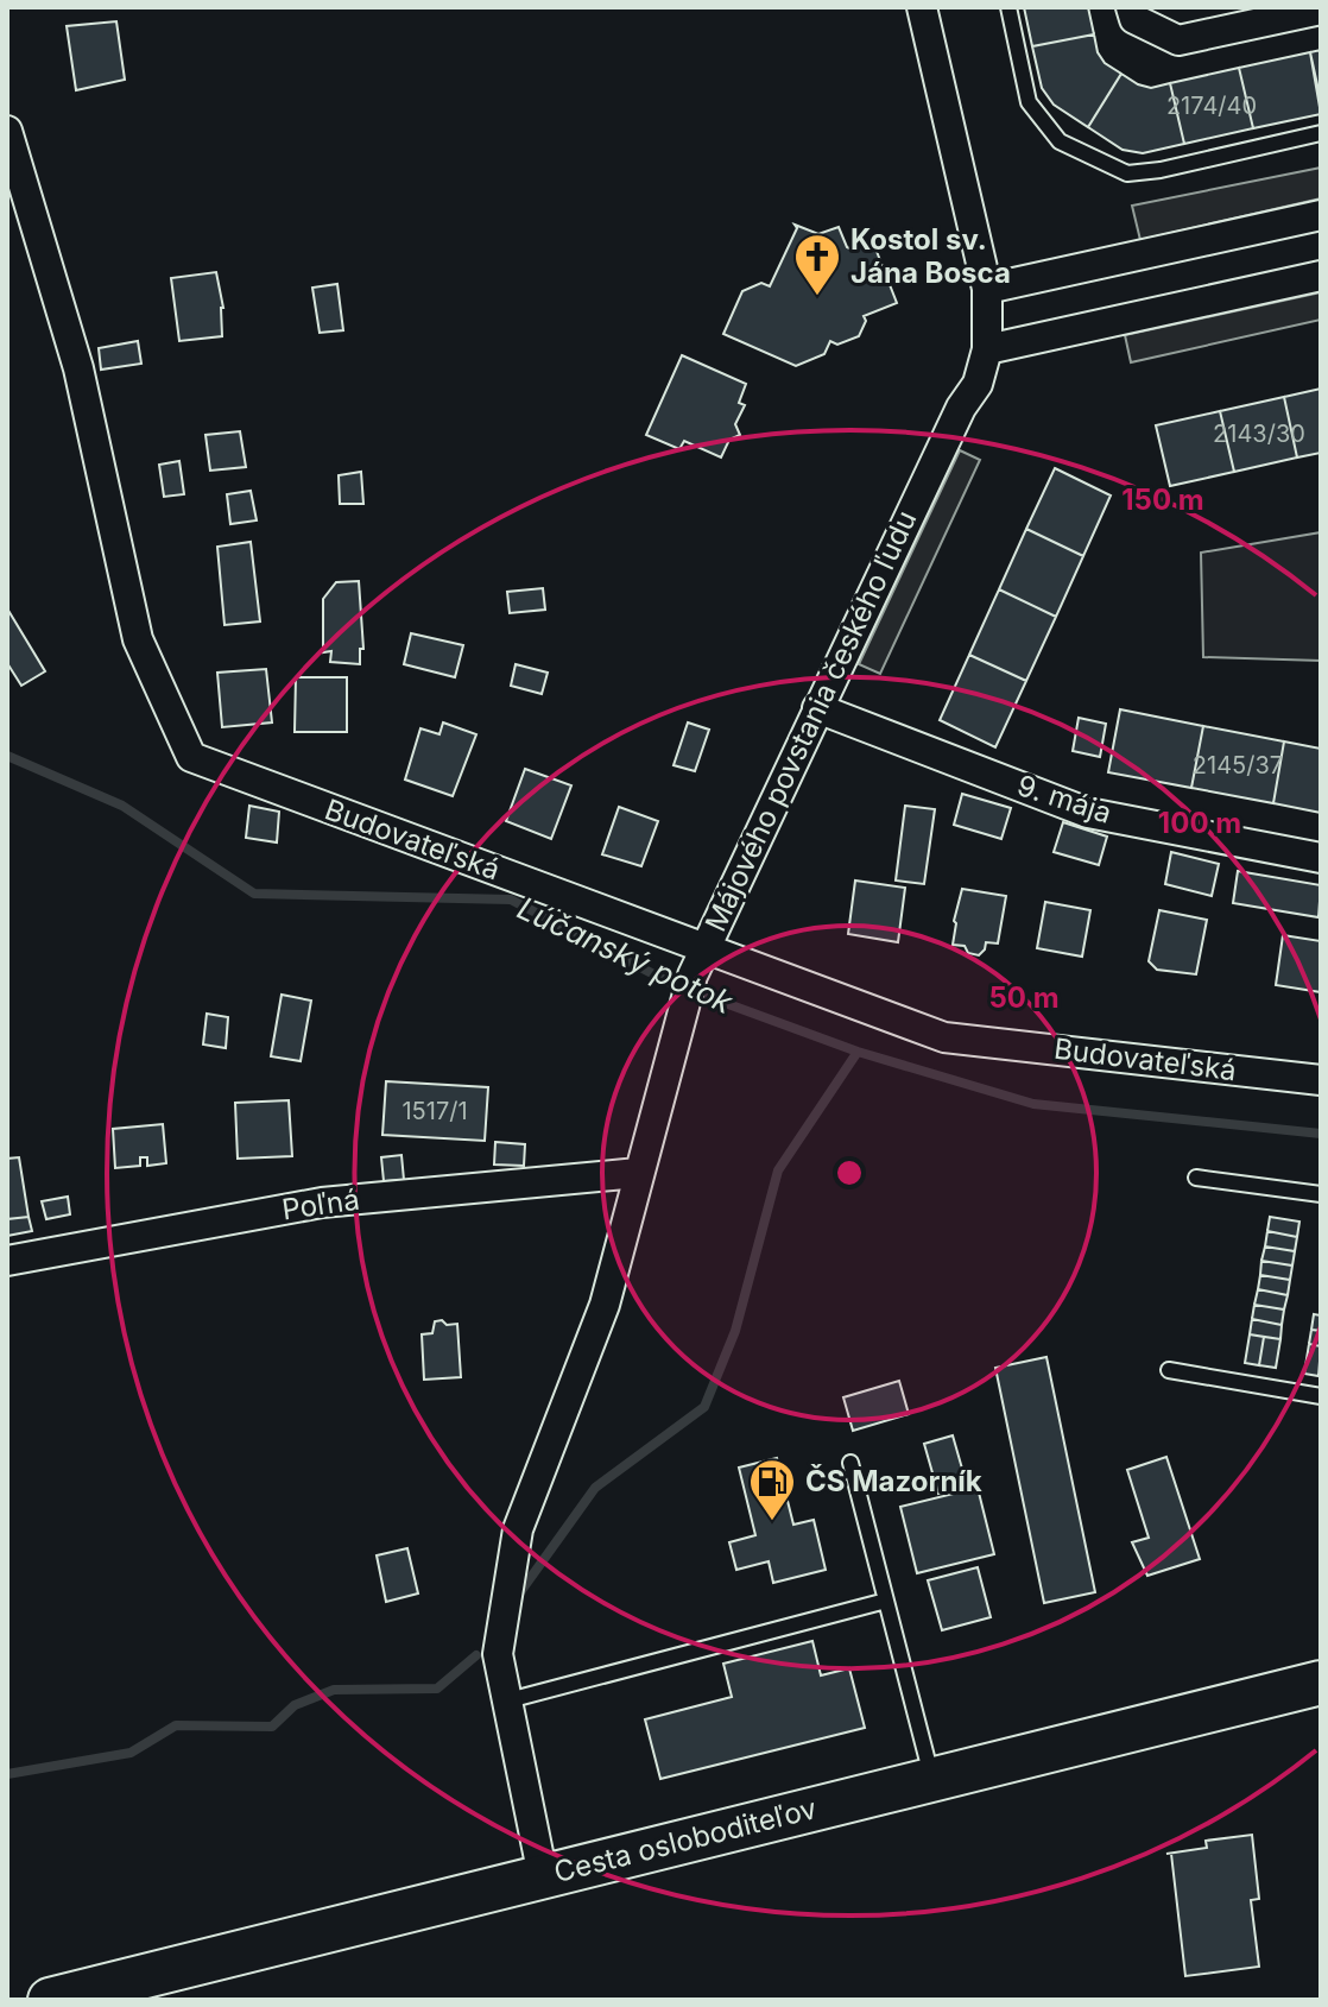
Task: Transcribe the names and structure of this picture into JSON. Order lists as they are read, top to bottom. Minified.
{"streets":{"main road":["Cesta osloboditeľov"],"street":["Májového povstania českého ľudu","9. mája","Budovateľská","Poľná"]},"crossings":[["Májového povstania českého ľudu","9. mája"],["Májového povstania českého ľudu","Budovateľská"],["Májového povstania českého ľudu","Poľná"],["Májového povstania českého ľudu","Cesta osloboditeľov"]],"water":["Lúčanský potok"],"places":{"church":["Kostol sv. Jána Bosca"],"fuel station":["ČS Mazorník"]},"house_numbers":["2174/40","2143/30","2145/37","1517/1"],"rings":["150 m","100 m","50 m"]}
